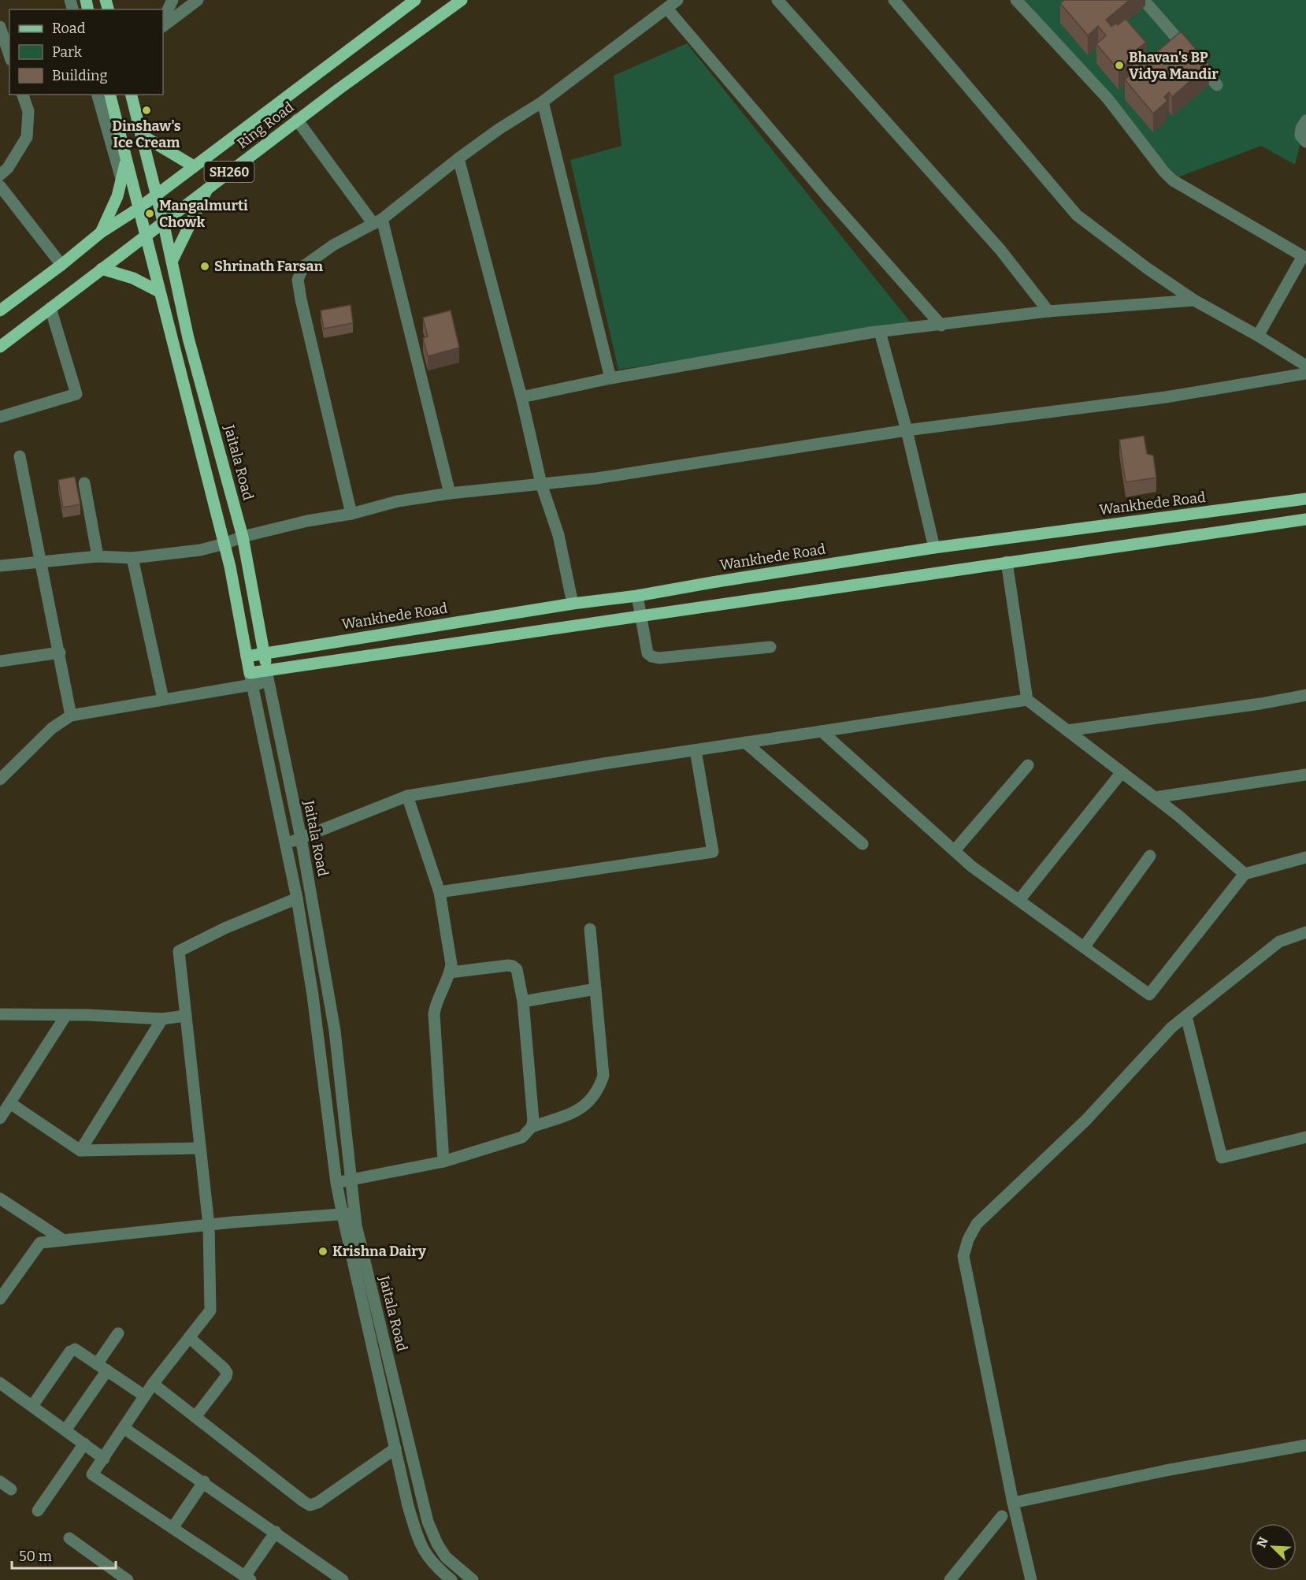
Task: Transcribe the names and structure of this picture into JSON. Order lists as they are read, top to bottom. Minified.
{"streets":{"main road":["Ring Road","SH260","Jaitala Road","Wankhede Road"]},"crossings":[["Ring Road","Jaitala Road"],["SH260","Jaitala Road"],["Jaitala Road","Wankhede Road"]],"places":["Bhavan's BP Vidya Mandir","Dinshaw's Ice Cream","Mangalmurti Chowk","Shrinath Farsan","Krishna Dairy"],"legend":["Road","Park","Building"],"scale_bar":"50 m","north":"top left"}
